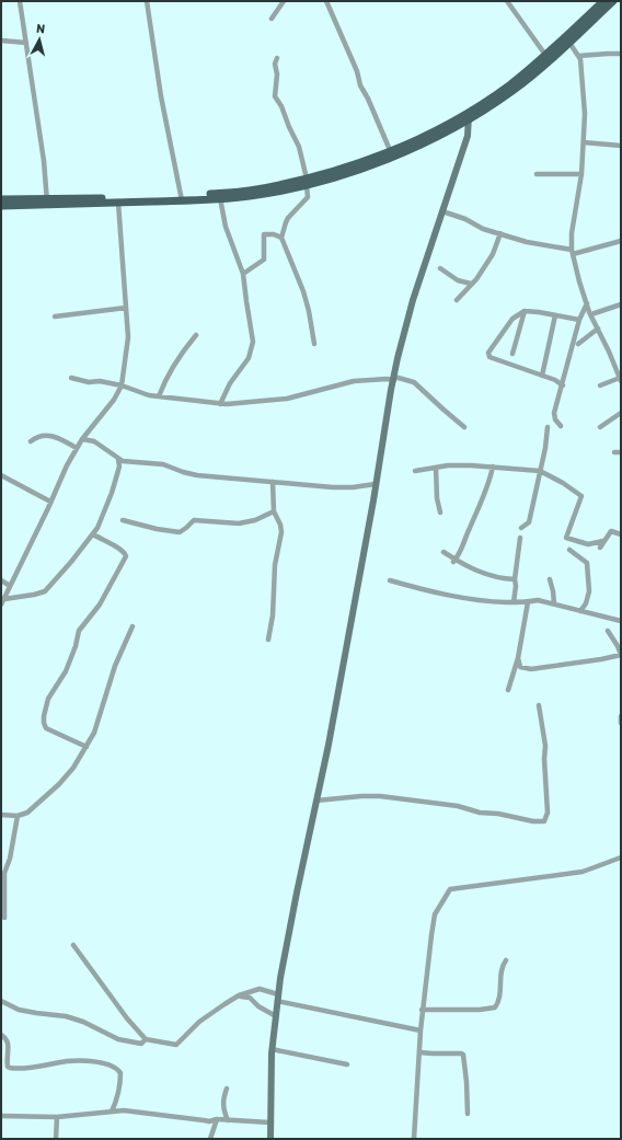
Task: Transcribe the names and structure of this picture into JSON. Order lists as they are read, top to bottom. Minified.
{"north":"top"}
